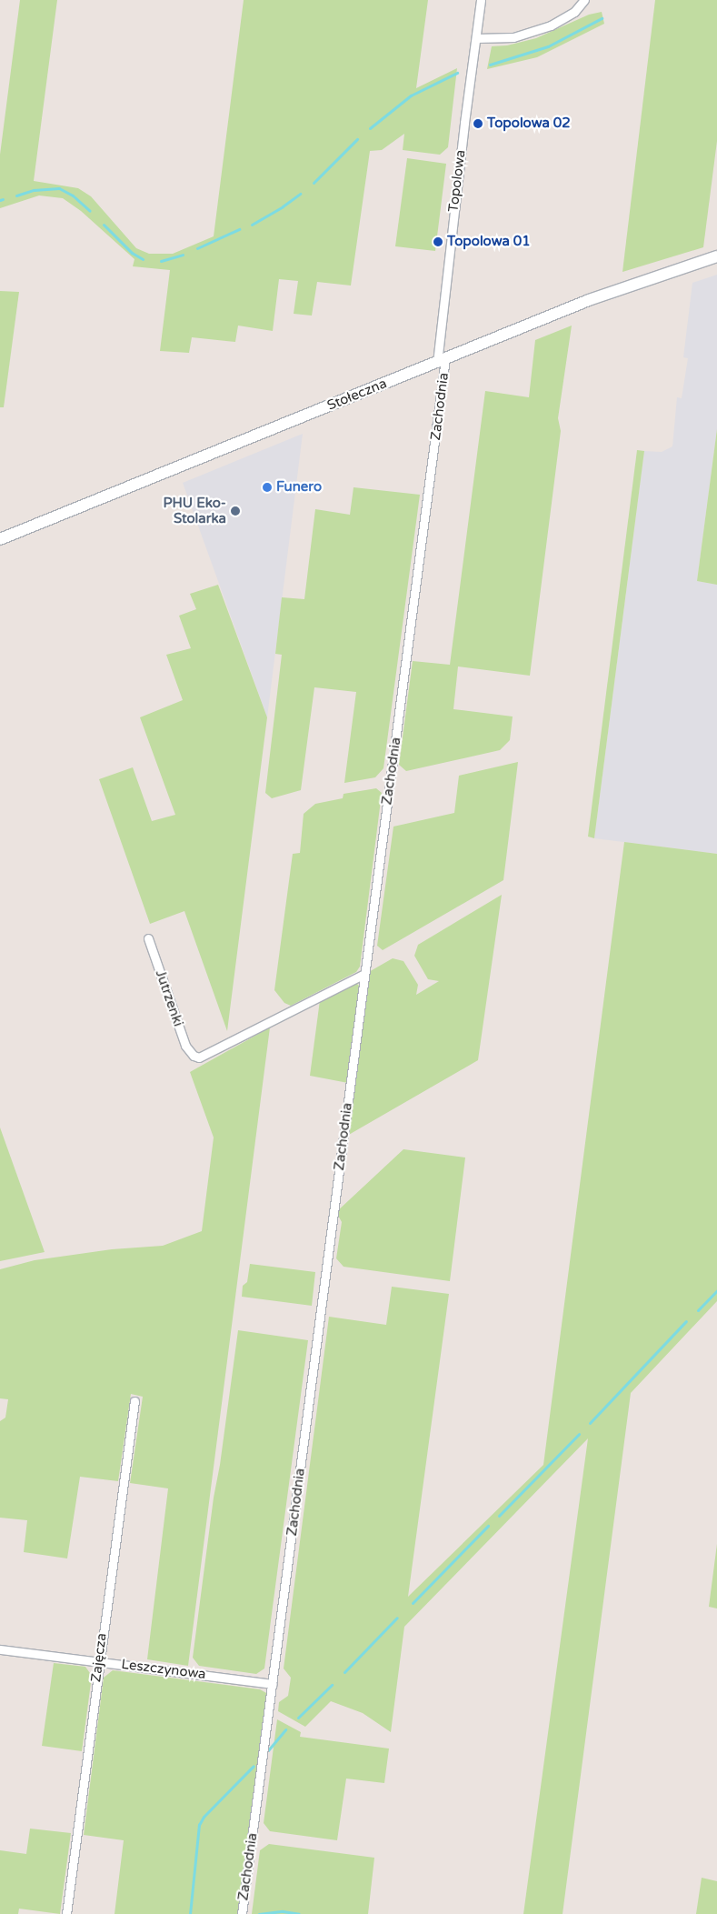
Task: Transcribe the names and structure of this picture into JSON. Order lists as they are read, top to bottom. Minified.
{"streets":{"main road":["Stołeczna"],"street":["Topolowa","Zachodnia","Jutrzenki","Zajęcza","Leszczynowa"]},"crossings":[["Topolowa","Stołeczna"],["Topolowa","Zachodnia"],["Stołeczna","Zachodnia"],["Zachodnia","Jutrzenki"],["Zachodnia","Leszczynowa"],["Zajęcza","Leszczynowa"]],"places":["Topolowa 02","Topolowa 01","Funero","PHU Eko- Stolarka"]}
